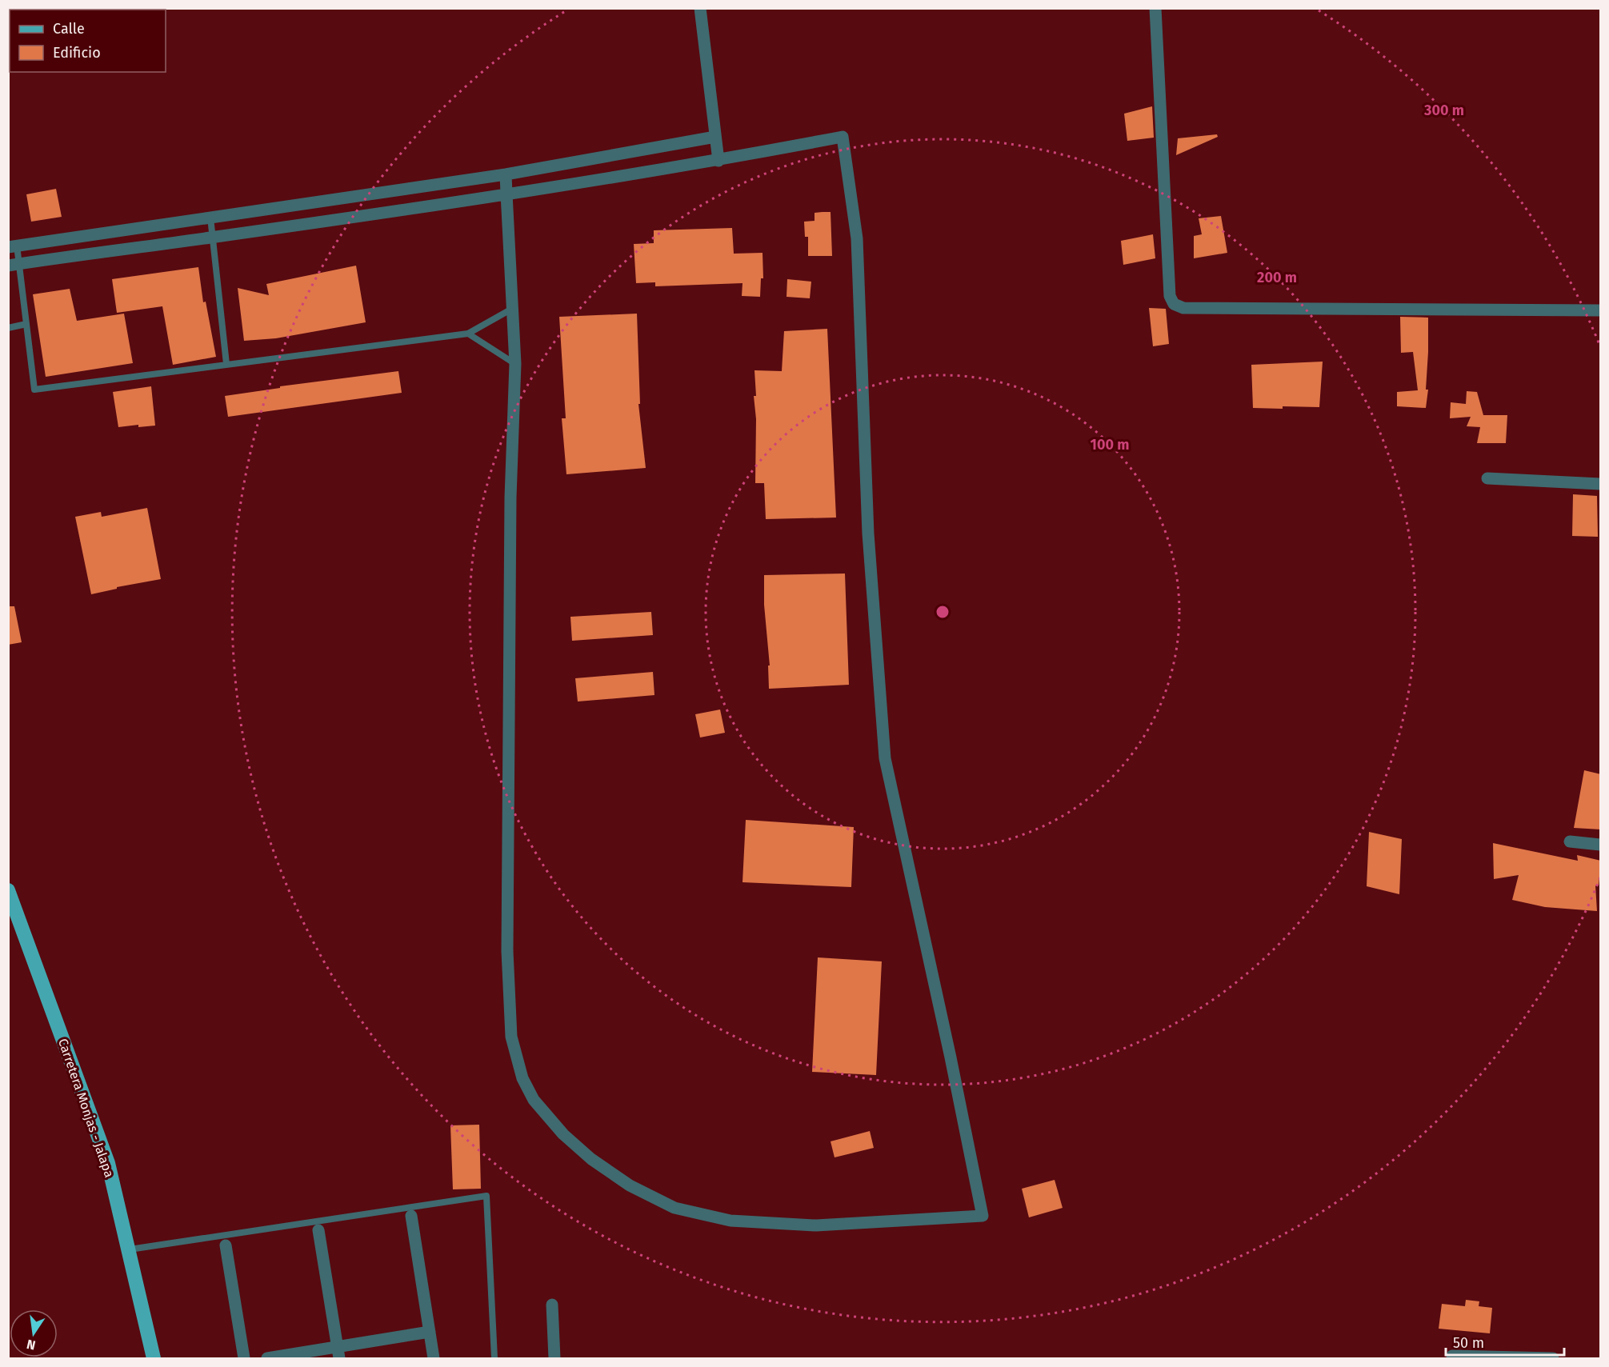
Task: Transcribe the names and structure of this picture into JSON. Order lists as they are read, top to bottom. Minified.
{"streets":{"main road":["Carretera Monjas - Jalapa"]},"legend":["Calle","Edificio"],"scale_bar":"50 m","north":"bottom","rings":["300 m","200 m","100 m"]}
